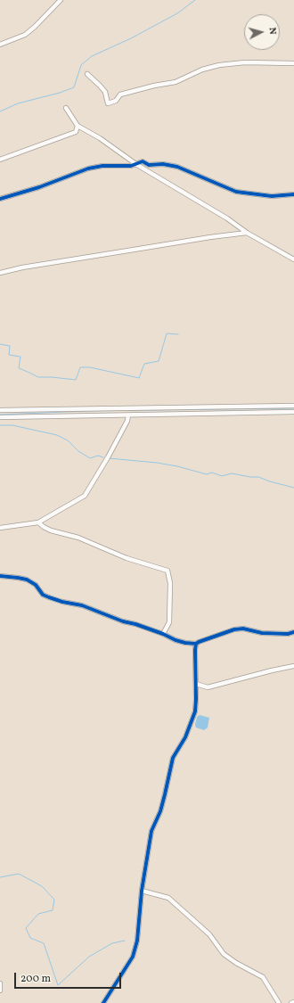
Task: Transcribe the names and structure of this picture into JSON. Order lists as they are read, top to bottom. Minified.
{"scale_bar":"200 m","north":"right"}
